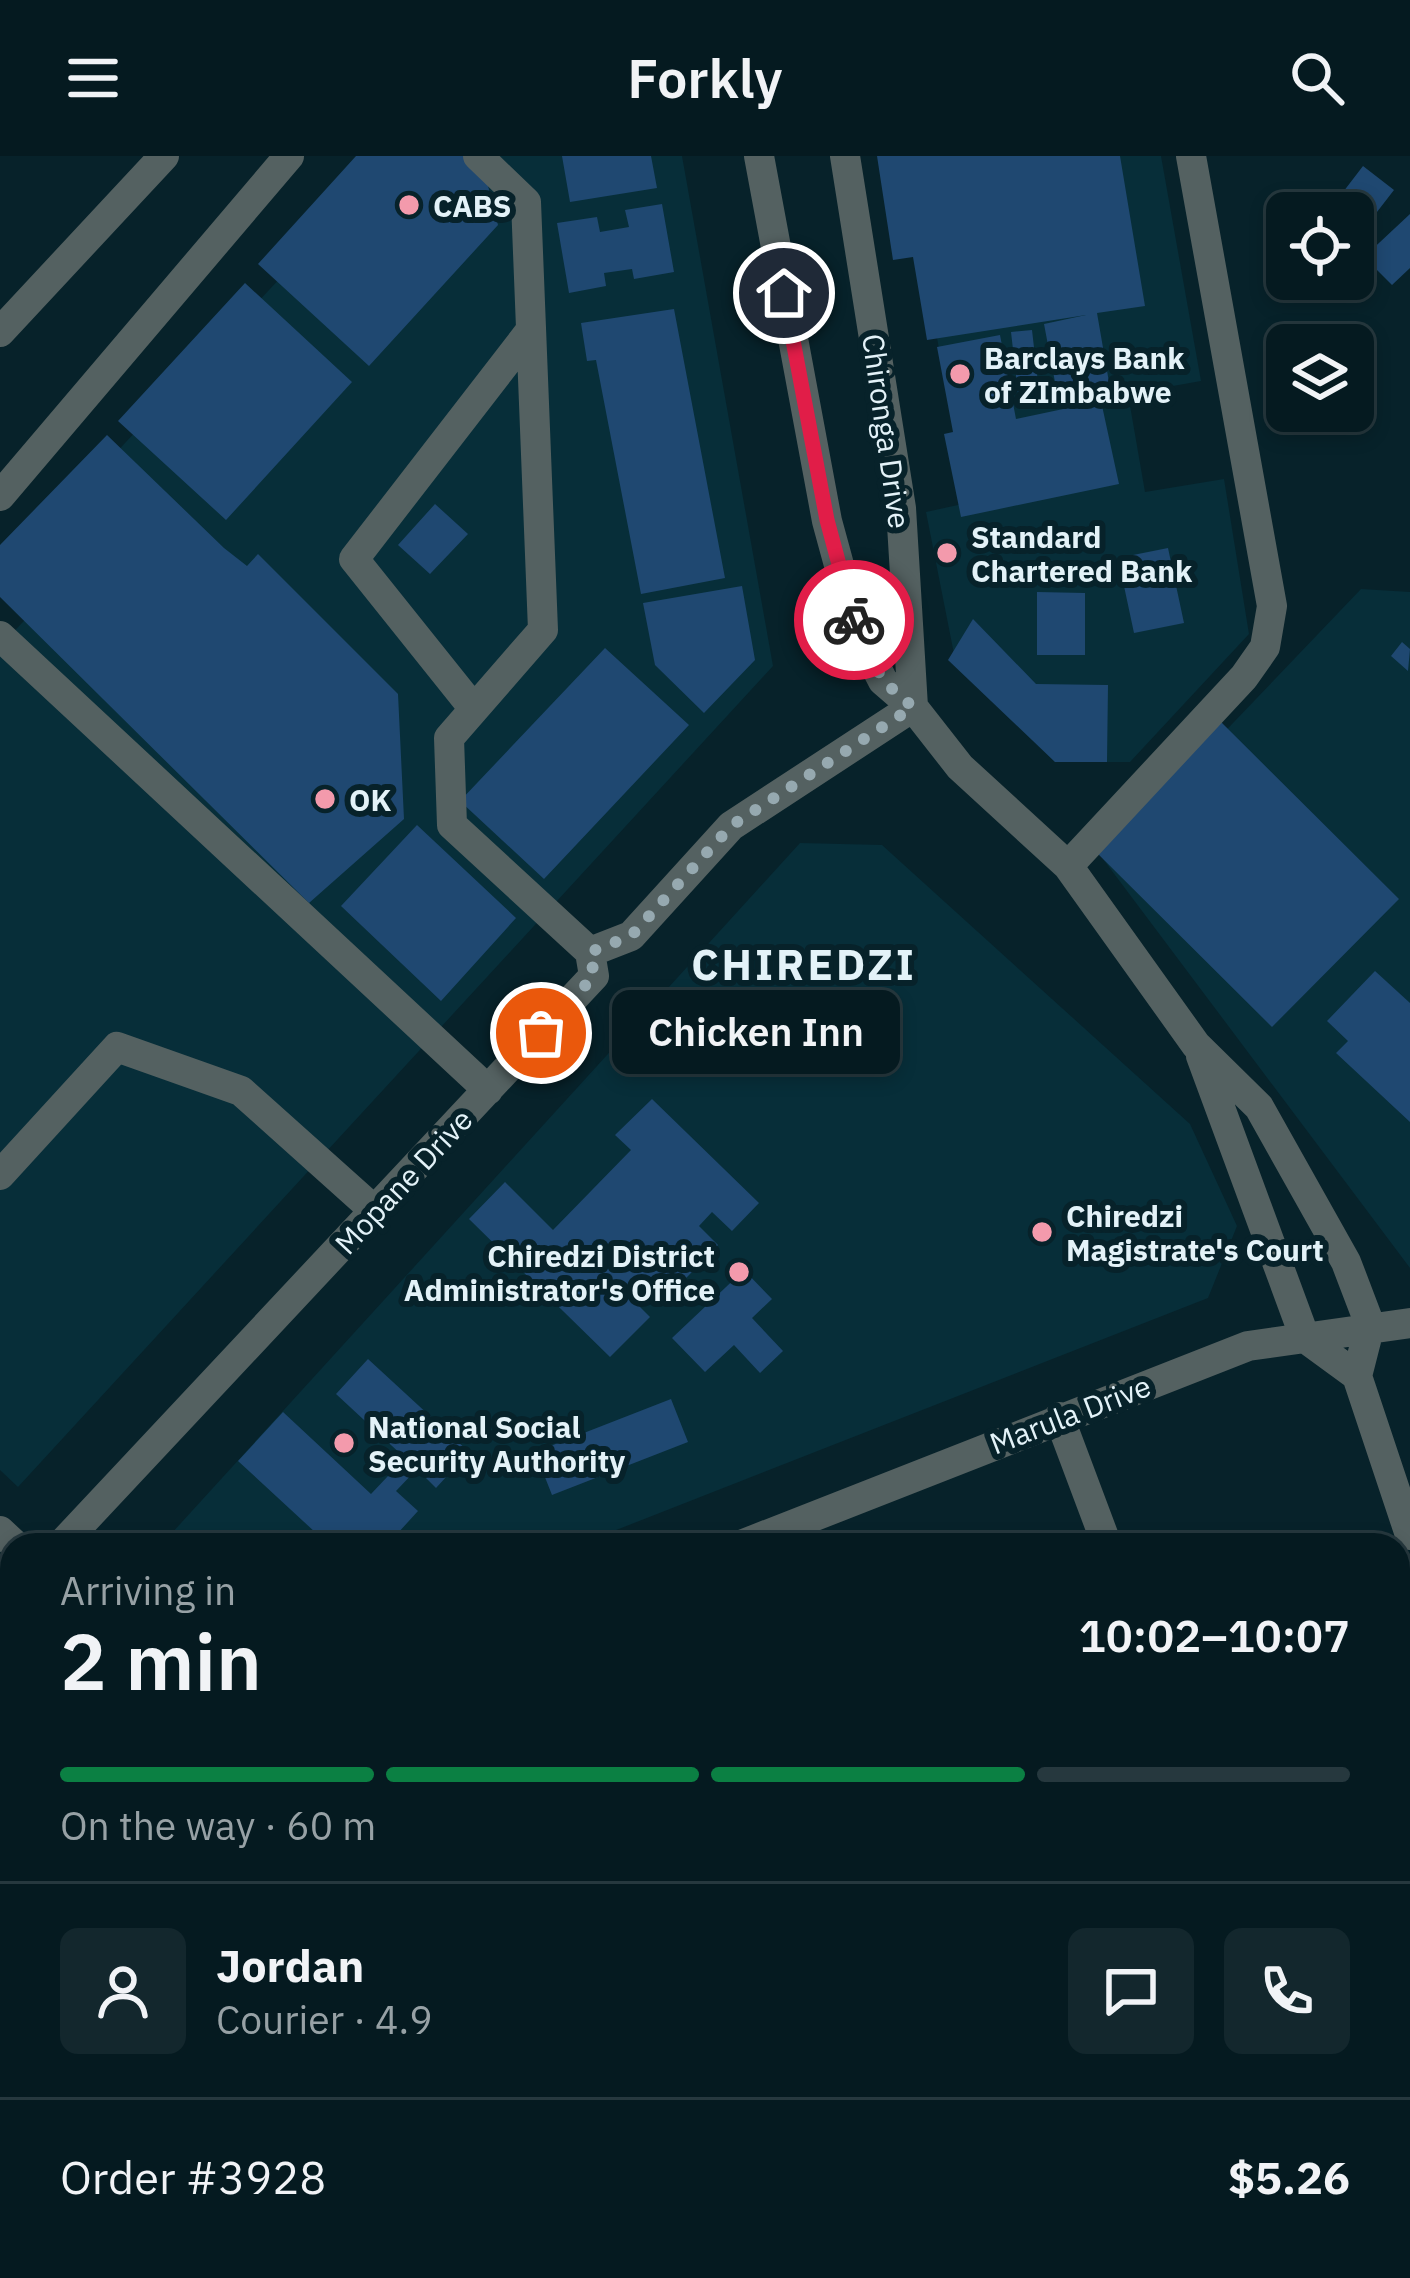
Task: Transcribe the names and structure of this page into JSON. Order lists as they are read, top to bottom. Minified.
{"streets":{"street":["Chironga Drive","Mopane Drive","Marula Drive"]},"districts":["CHIREDZI"],"places":["CABS","Barclays Bank of ZImbabwe","Standard Chartered Bank","OK","Chicken Inn","Chiredzi Magistrate's Court","Chiredzi District Administrator's Office","National Social Security Authority"],"page":{"header":"Forkly","bubble":"Chicken Inn","heading":["2 min","Arriving in","10:02–10:07"],"panel":["Jordan","Courier · 4.9","Order #3928","$5.26"],"bar":"On the way · 60 m"}}
